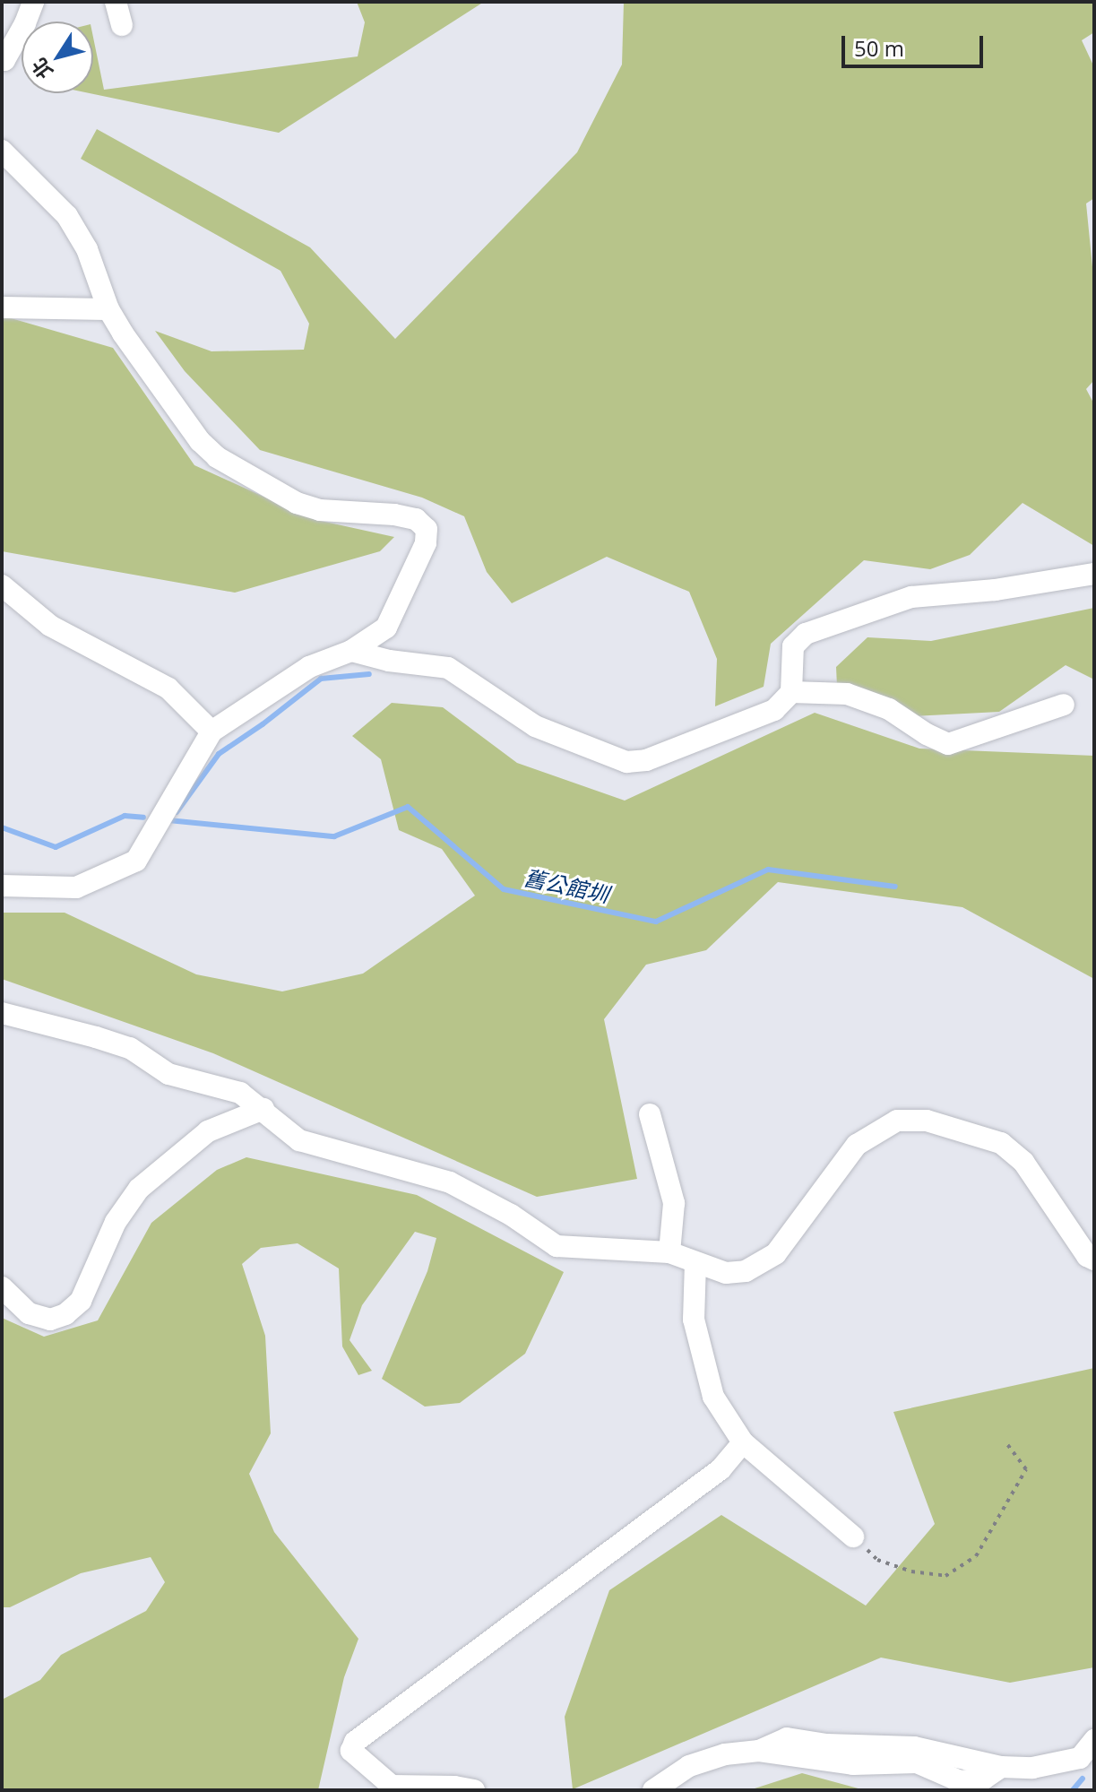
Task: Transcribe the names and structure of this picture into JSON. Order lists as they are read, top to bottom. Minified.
{"water":["舊公館圳"],"scale_bar":"50 m","north":"bottom left"}
